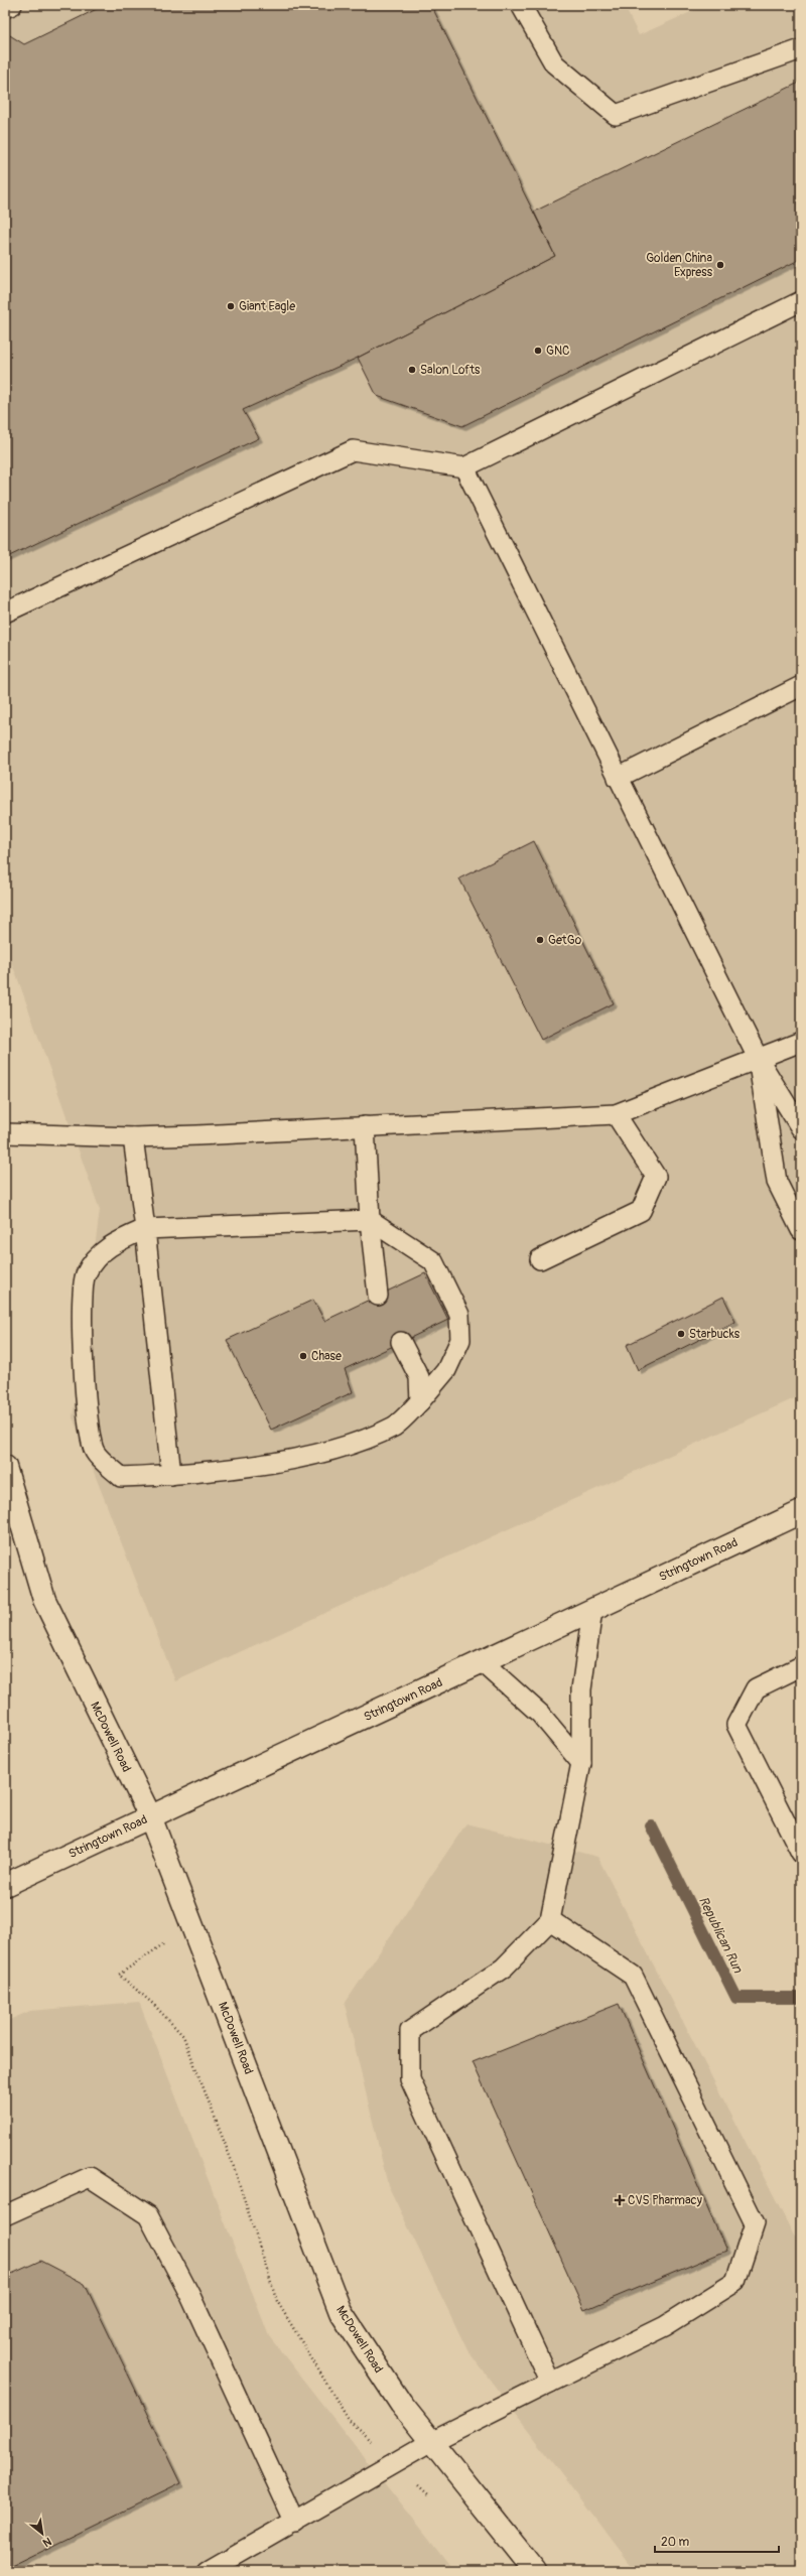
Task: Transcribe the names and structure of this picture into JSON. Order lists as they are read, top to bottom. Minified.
{"streets":{"street":["Stringtown Road","McDowell Road"]},"crossings":[["Stringtown Road","McDowell Road"]],"water":["Republican Run"],"places":{"other":["Golden China Express","Giant Eagle","GNC","Salon Lofts","GetGo","Starbucks","Chase"],"health":["CVS Pharmacy"]},"scale_bar":"20 m","north":"bottom right"}
